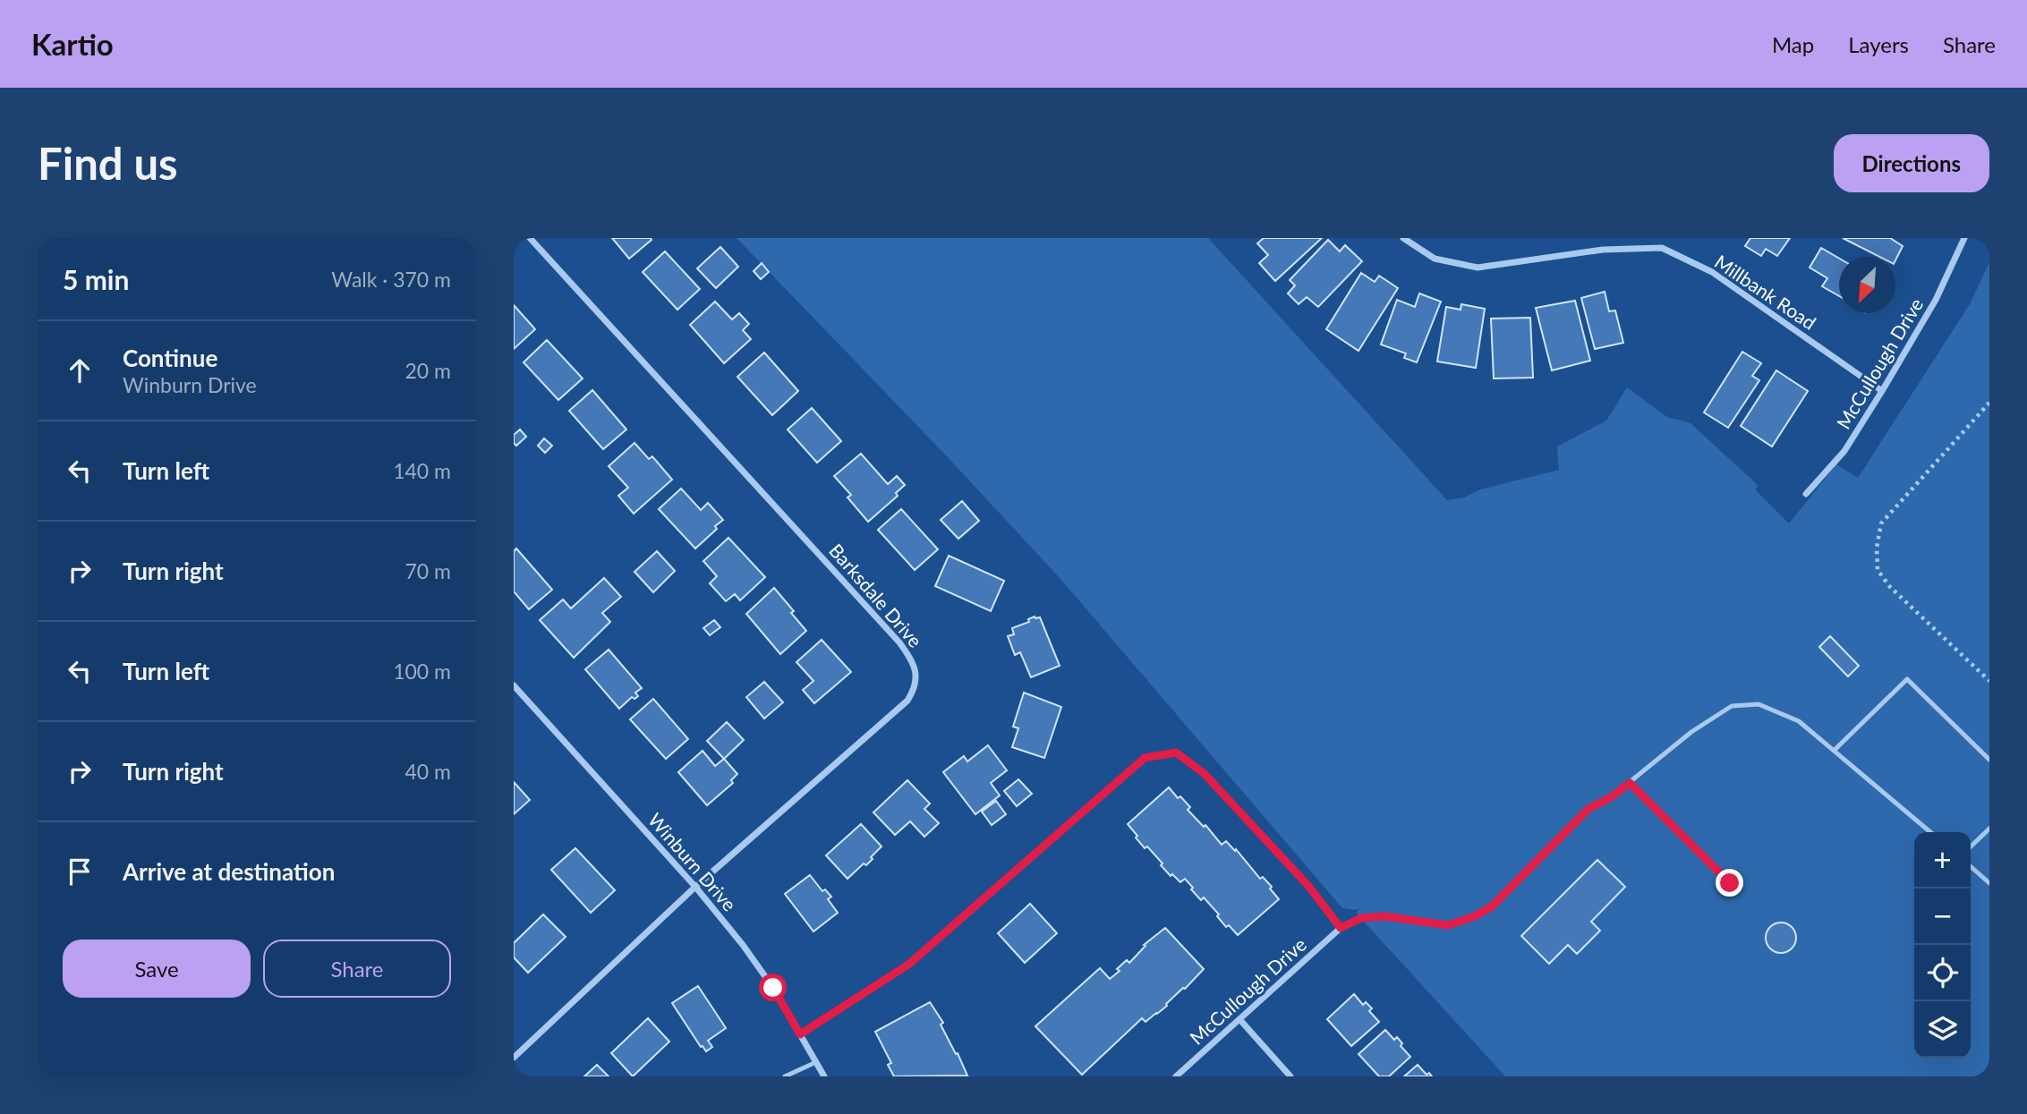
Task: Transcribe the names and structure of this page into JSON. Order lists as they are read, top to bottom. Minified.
{"streets":{"street":["Millbank Road","McCullough Drive","Barksdale Drive","Winburn Drive"]},"crossings":[["Millbank Road","McCullough Drive"],["Barksdale Drive","Winburn Drive"]],"north":"bottom left","page":{"header":"Kartio","nav":["Map","Layers","Share"],"buttons":["Directions",["Save","Share"]],"title":"Find us","heading":["5 min","Walk · 370 m"],"list":[["Continue","Winburn Drive","20 m"],["Turn left","140 m"],["Turn right","70 m"],["Turn left","100 m"],["Turn right","40 m"],"Arrive at destination"],"map_buttons":["+","−"]}}
